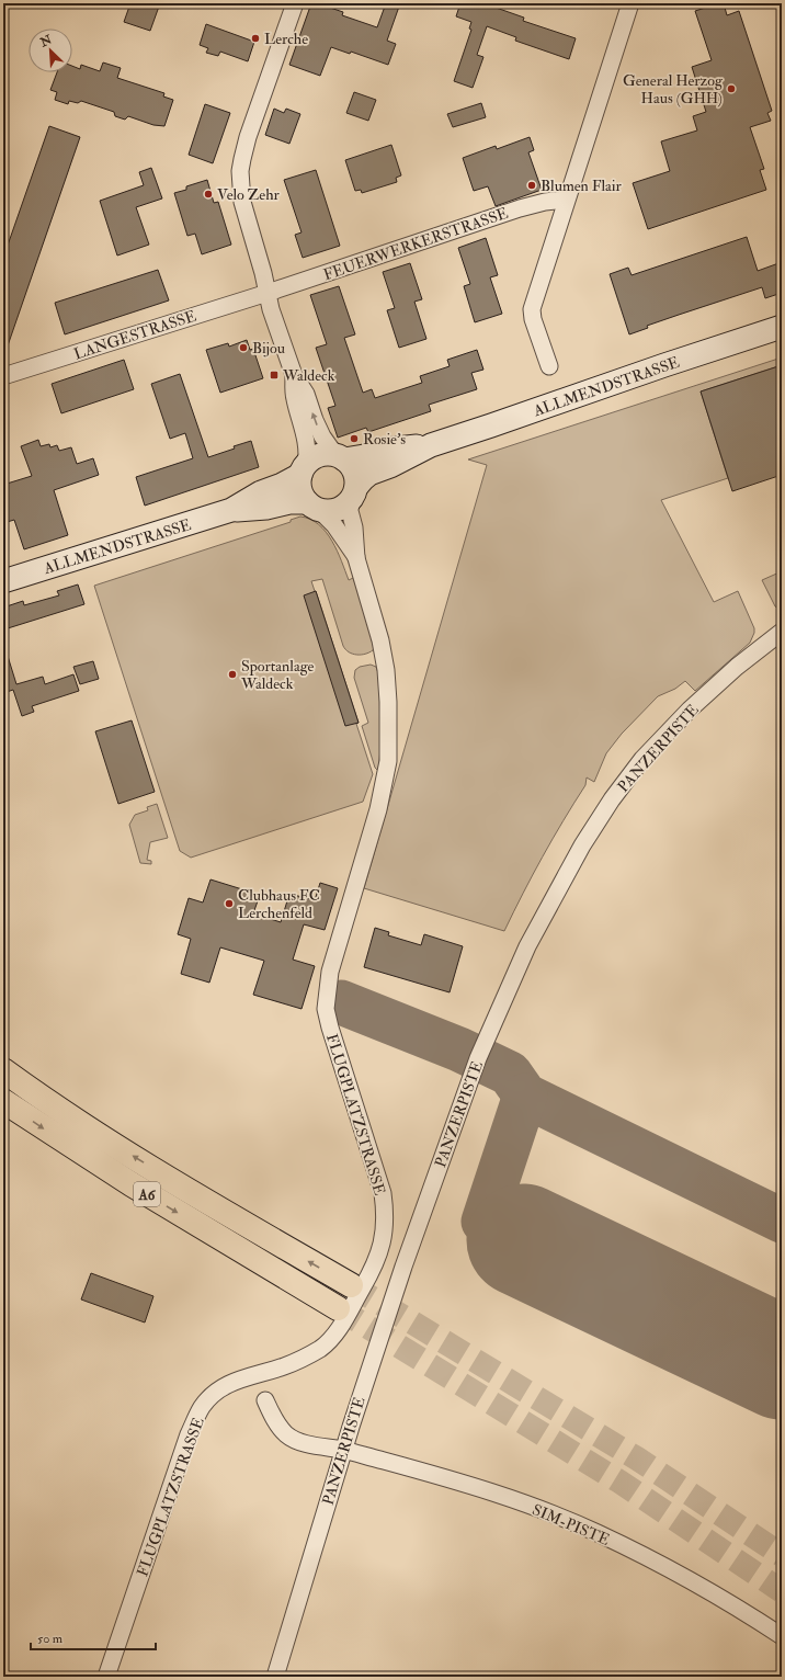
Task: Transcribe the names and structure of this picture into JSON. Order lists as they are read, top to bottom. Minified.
{"streets":{"highway":["A6"],"main road":["ALLMENDSTRASSE"],"street":["FEUERWERKERSTRASSE","LANGESTRASSE","PANZERPISTE","FLUGPLATZSTRASSE","SIM-PISTE"]},"crossings":[["FEUERWERKERSTRASSE","LANGESTRASSE"],["ALLMENDSTRASSE","FLUGPLATZSTRASSE"],["PANZERPISTE","SIM-PISTE"]],"places":{"other":["Lerche","General Herzog Haus (GHH)","Blumen Flair","Velo Zehr","Bijou","Rosie's","Sportanlage Waldeck","Clubhaus FC Lerchenfeld"],"transit":["Waldeck"]},"scale_bar":"50 m","north":"top left"}
